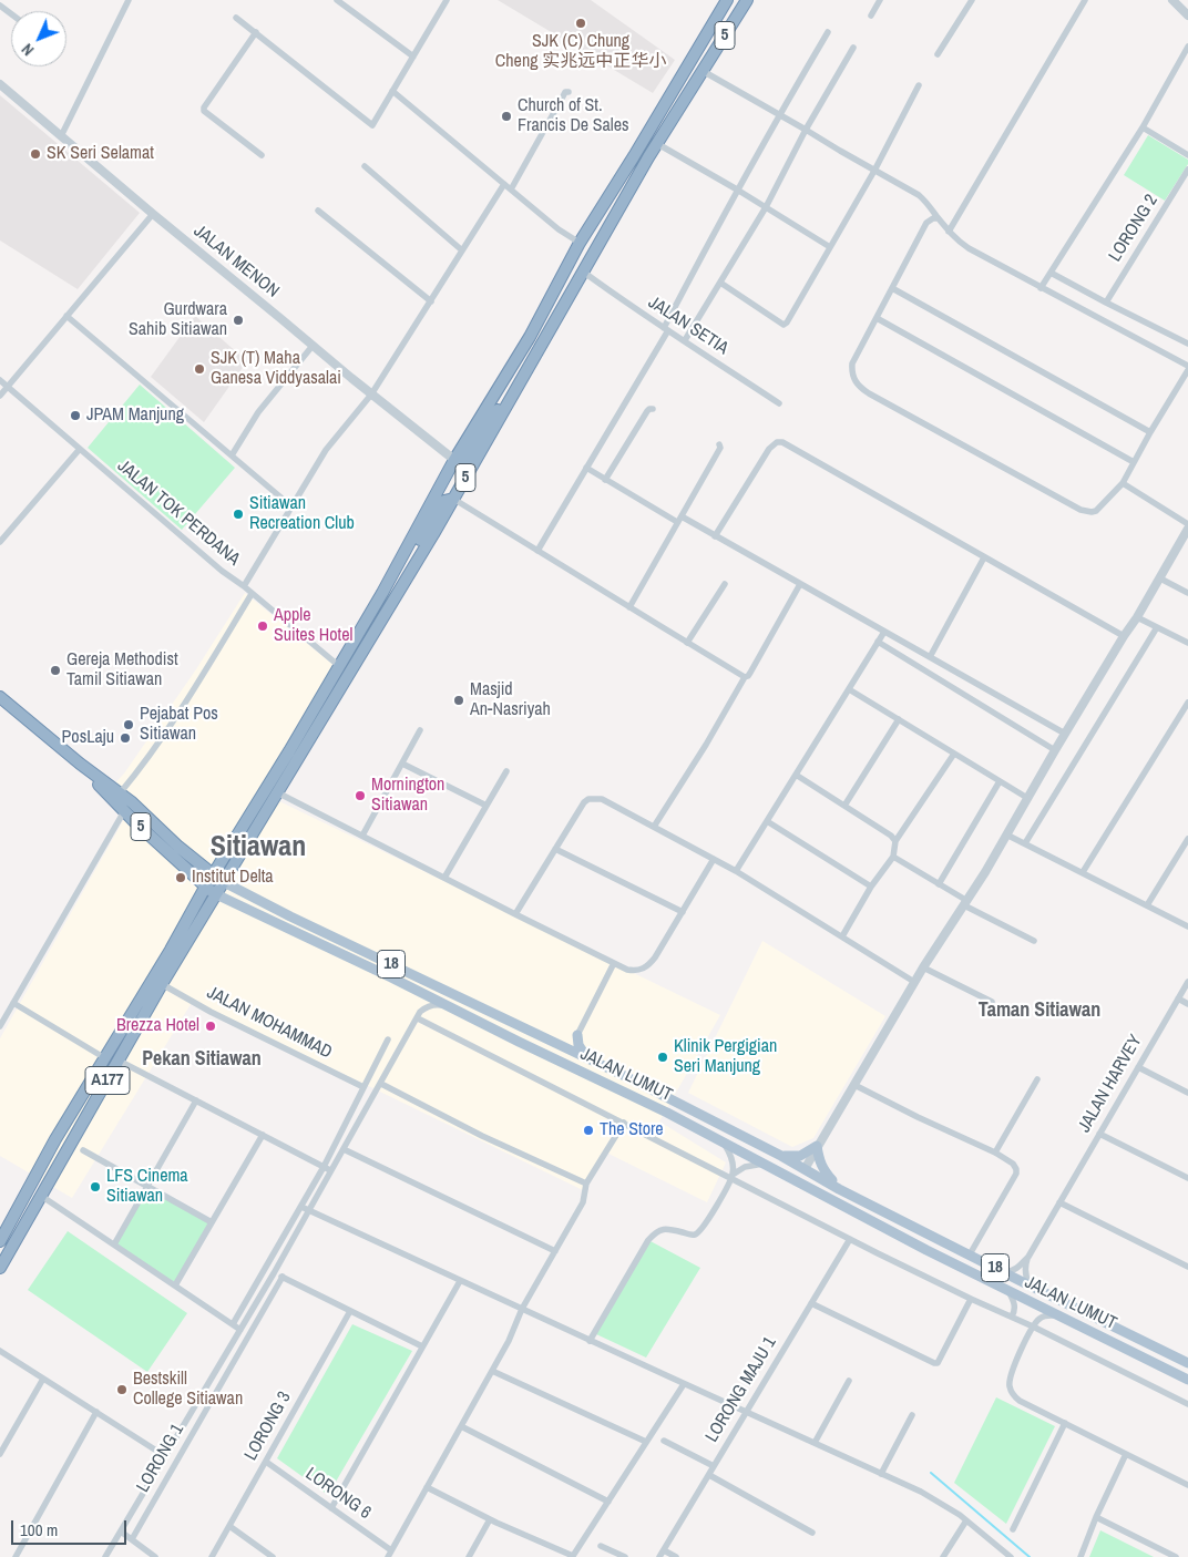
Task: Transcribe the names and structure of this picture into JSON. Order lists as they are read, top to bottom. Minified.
{"streets":{"highway":["5","JALAN LUMUT","A177"],"main road":["18"],"street":["LORONG 2","JALAN MENON","JALAN SETIA","JALAN TOK PERDANA","JALAN MOHAMMAD","JALAN HARVEY","LORONG MAJU 1","LORONG 3","LORONG 1","LORONG 6"]},"crossings":[["5","JALAN MENON"],["5","JALAN SETIA"],["5","JALAN TOK PERDANA"],["5","JALAN LUMUT"],["5","A177"],["JALAN MOHAMMAD","A177"],["JALAN LUMUT","A177"],["LORONG 3","LORONG 6"]],"districts":["Sitiawan","Taman Sitiawan","Pekan Sitiawan"],"places":["SJK (C) Chung Cheng 实兆远中正华小","Church of St. Francis De Sales","SK Seri Selamat","Gurdwara Sahib Sitiawan","SJK (T) Maha Ganesa Viddyasalai","JPAM Manjung","Sitiawan Recreation Club","Apple Suites Hotel","Gereja Methodist Tamil Sitiawan","Masjid An-Nasriyah","Pejabat Pos Sitiawan","PosLaju","Mornington Sitiawan","Institut Delta","Brezza Hotel","Klinik Pergigian Seri Manjung","The Store","LFS Cinema Sitiawan","Bestskill College Sitiawan"],"scale_bar":"100 m","north":"bottom left"}
